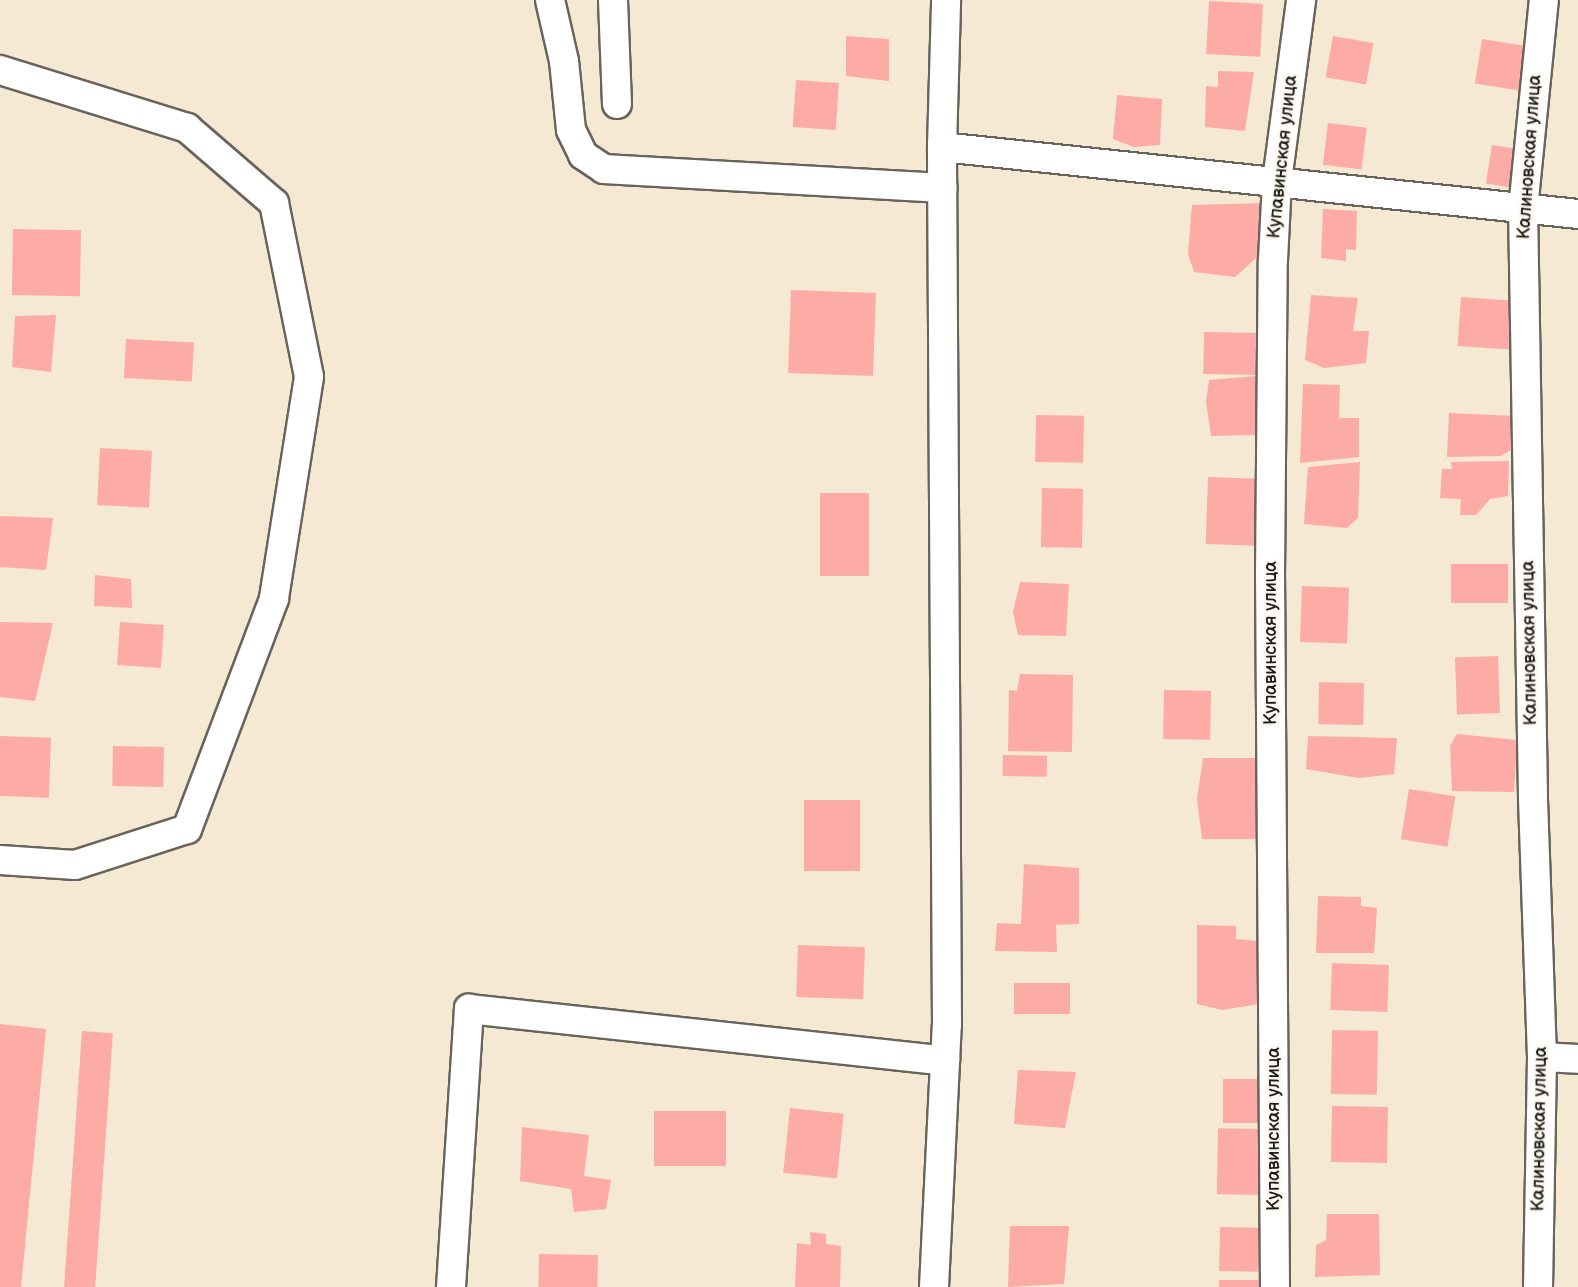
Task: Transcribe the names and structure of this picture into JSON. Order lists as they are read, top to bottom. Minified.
{"streets":{"street":["Купавинская улица","Калиновская улица"]}}
